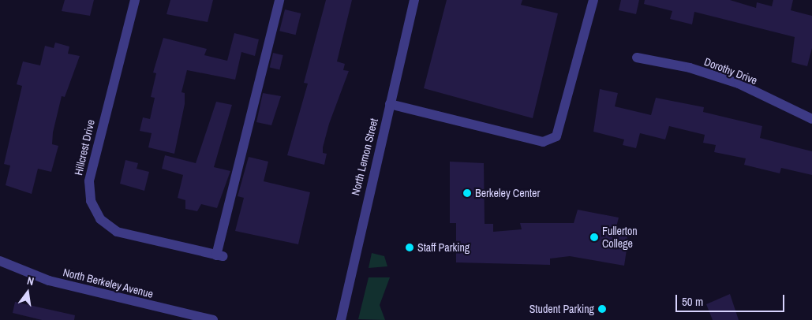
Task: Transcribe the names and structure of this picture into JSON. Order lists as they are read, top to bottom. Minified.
{"streets":{"street":["Dorothy Drive","Hillcrest Drive","North Lemon Street","North Berkeley Avenue"]},"places":["Berkeley Center","Fullerton College","Staff Parking","Student Parking"],"scale_bar":"50 m","north":"top"}
